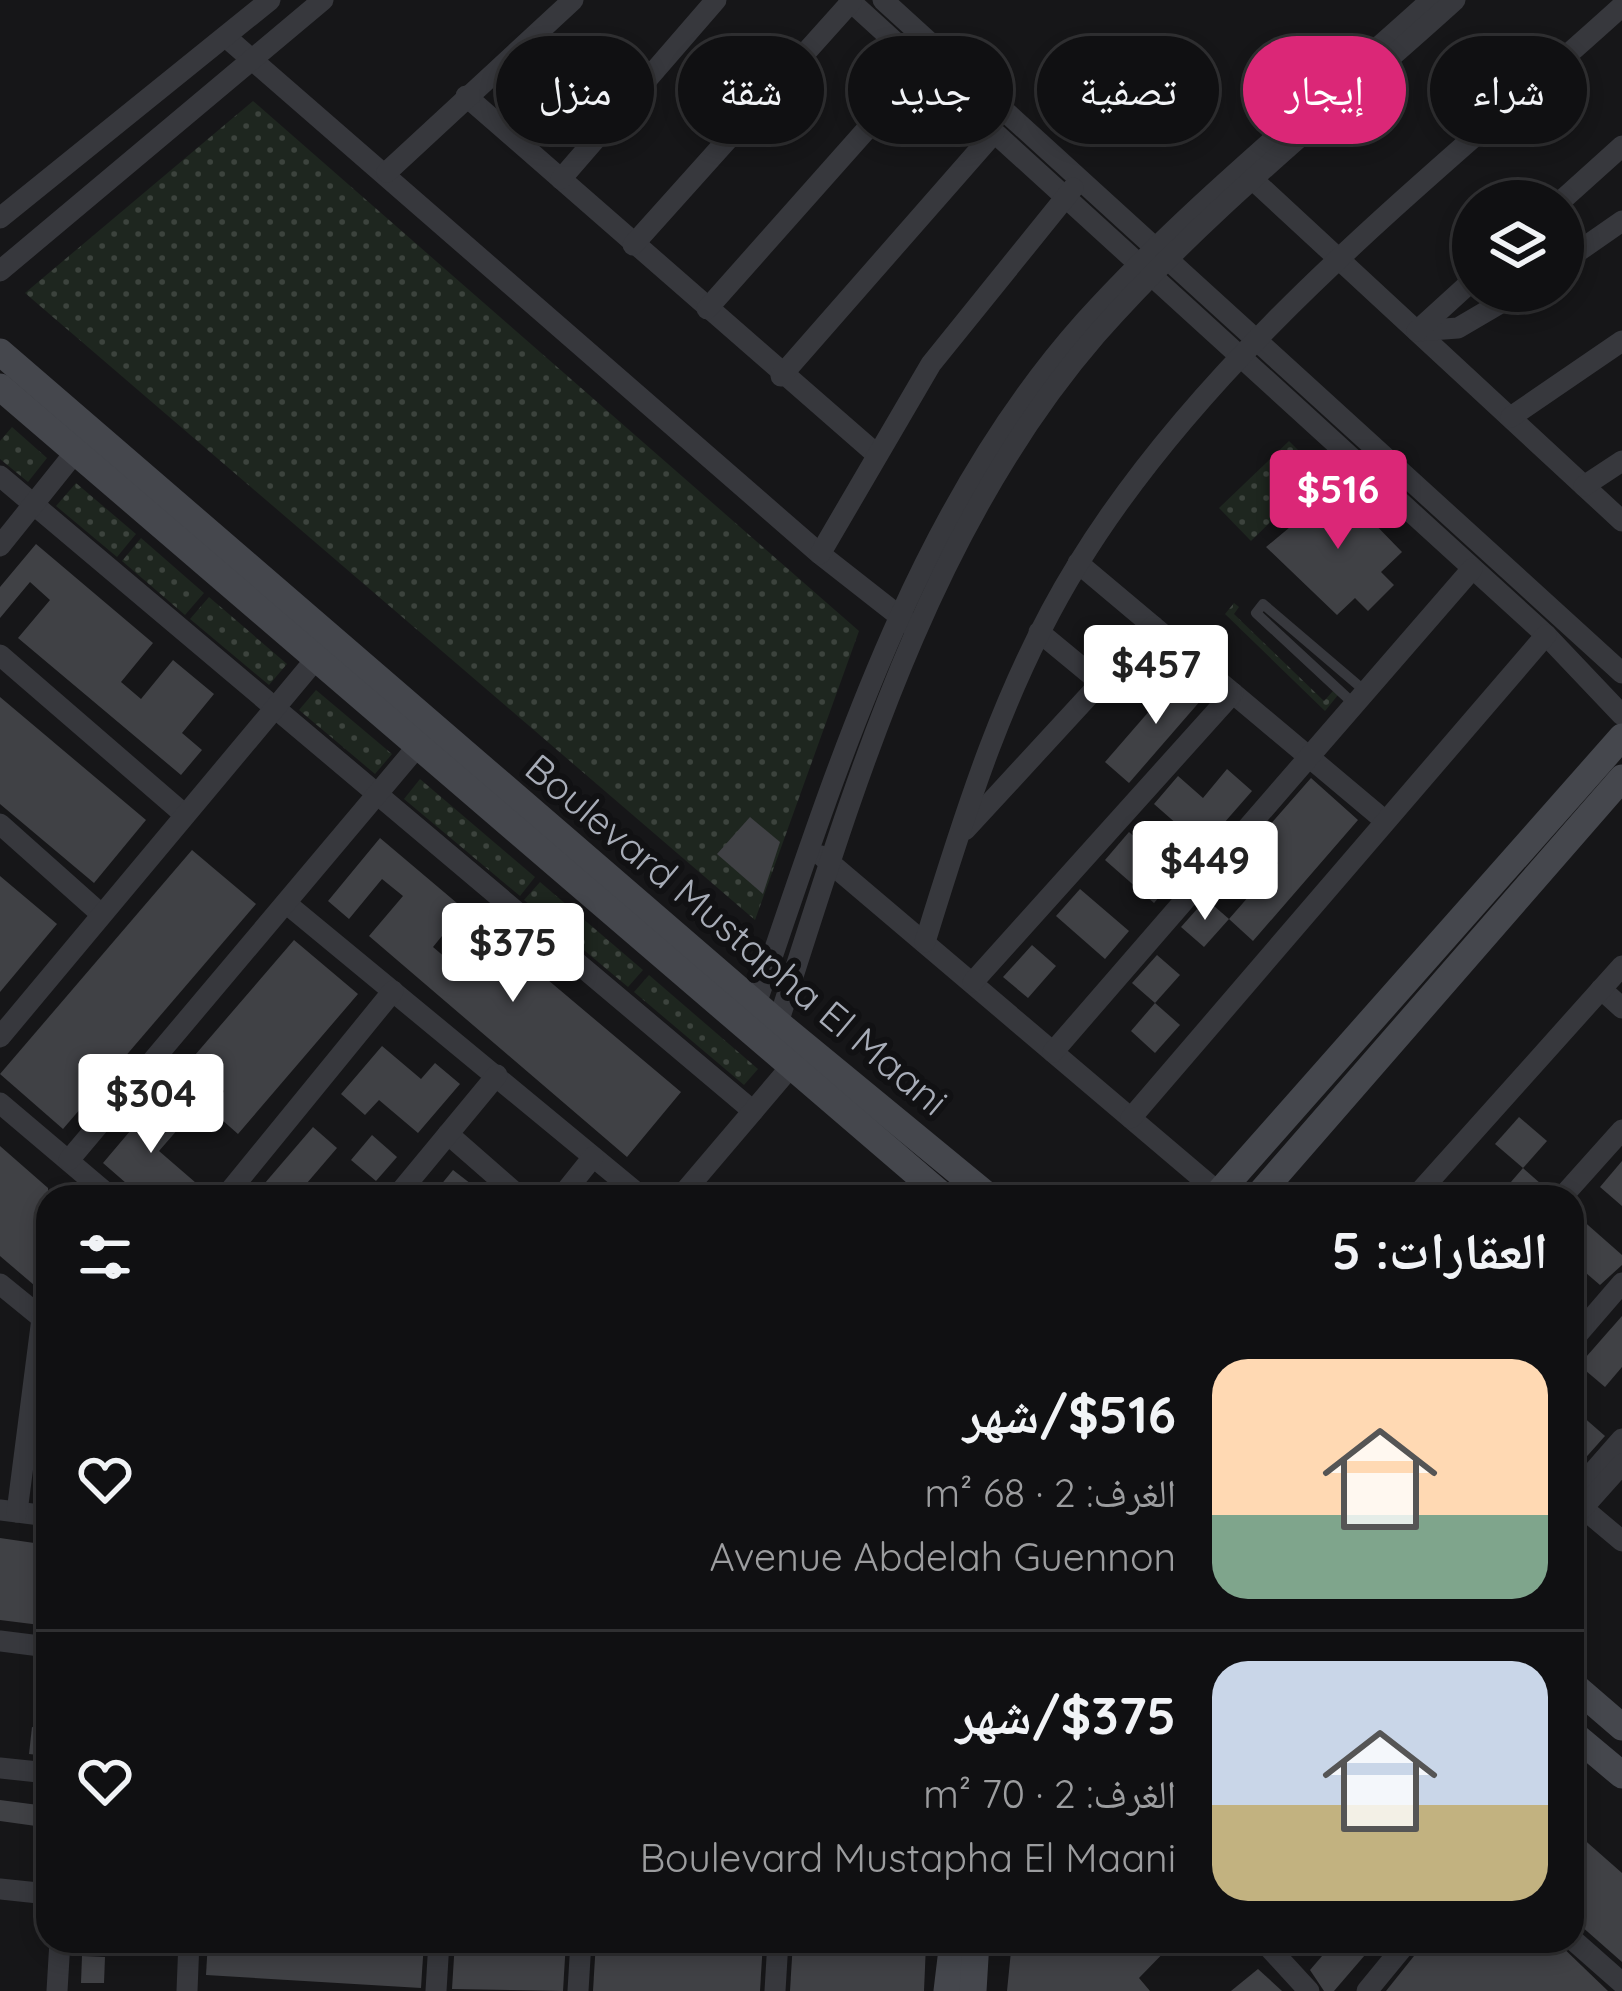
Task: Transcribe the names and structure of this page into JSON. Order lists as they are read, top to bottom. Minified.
{"streets":{"street":["Boulevard Mustapha El Maani"]},"page":{"chip":["شراء","إيجار","تصفية","جديد","شقة","منزل"],"price":["$516","$457","$449","$375","$304"],"heading":"العقارات: 5","list":[{"name":"$516/شهر","note":"الغرف: 2 · 68 m² · Avenue Abdelah Guennon"},{"name":"$375/شهر","note":"الغرف: 2 · 70 m² · Boulevard Mustapha El Maani"}]}}
